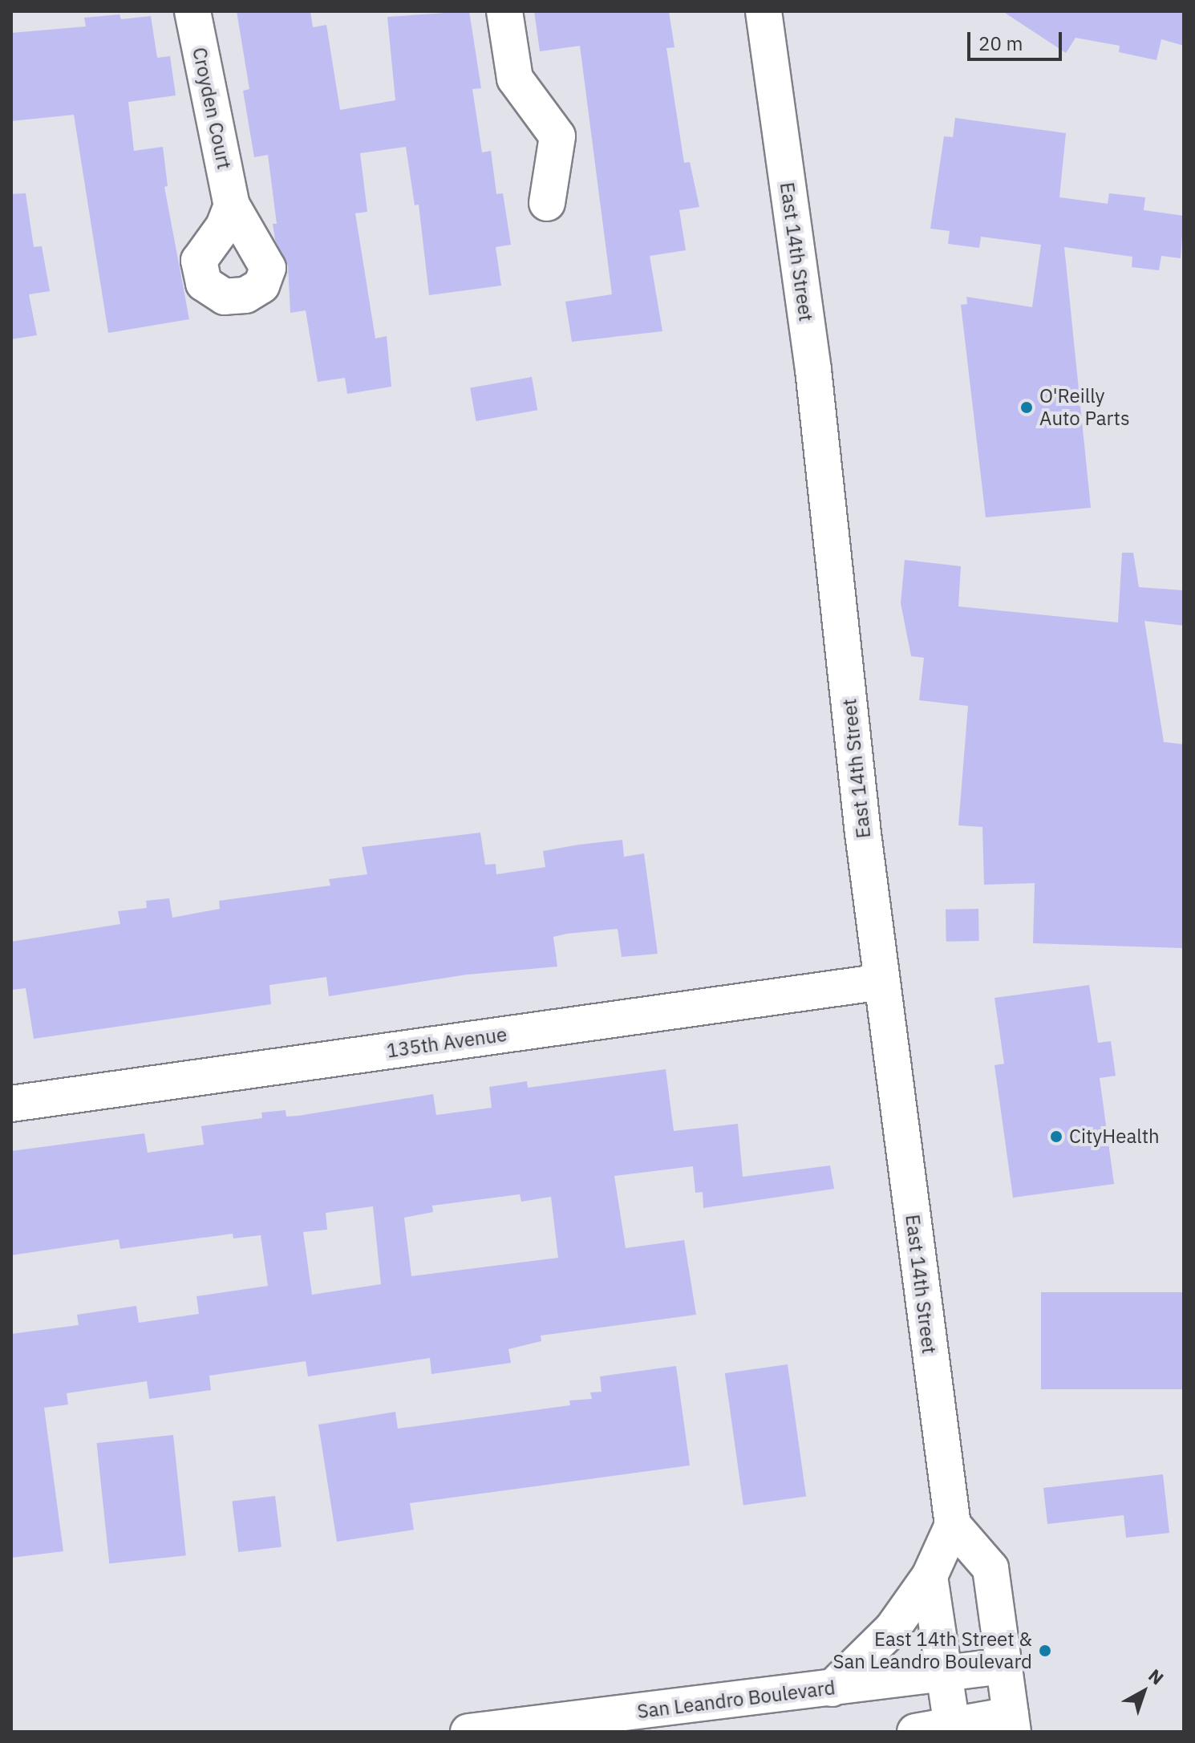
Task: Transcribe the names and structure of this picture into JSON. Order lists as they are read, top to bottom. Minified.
{"streets":{"main road":["Croyden Court","East 14th Street","135th Avenue","San Leandro Boulevard"]},"crossings":[["East 14th Street","135th Avenue"]],"places":["O'Reilly Auto Parts","CityHealth","East 14th Street & San Leandro Boulevard"],"scale_bar":"20 m","north":"top right"}
